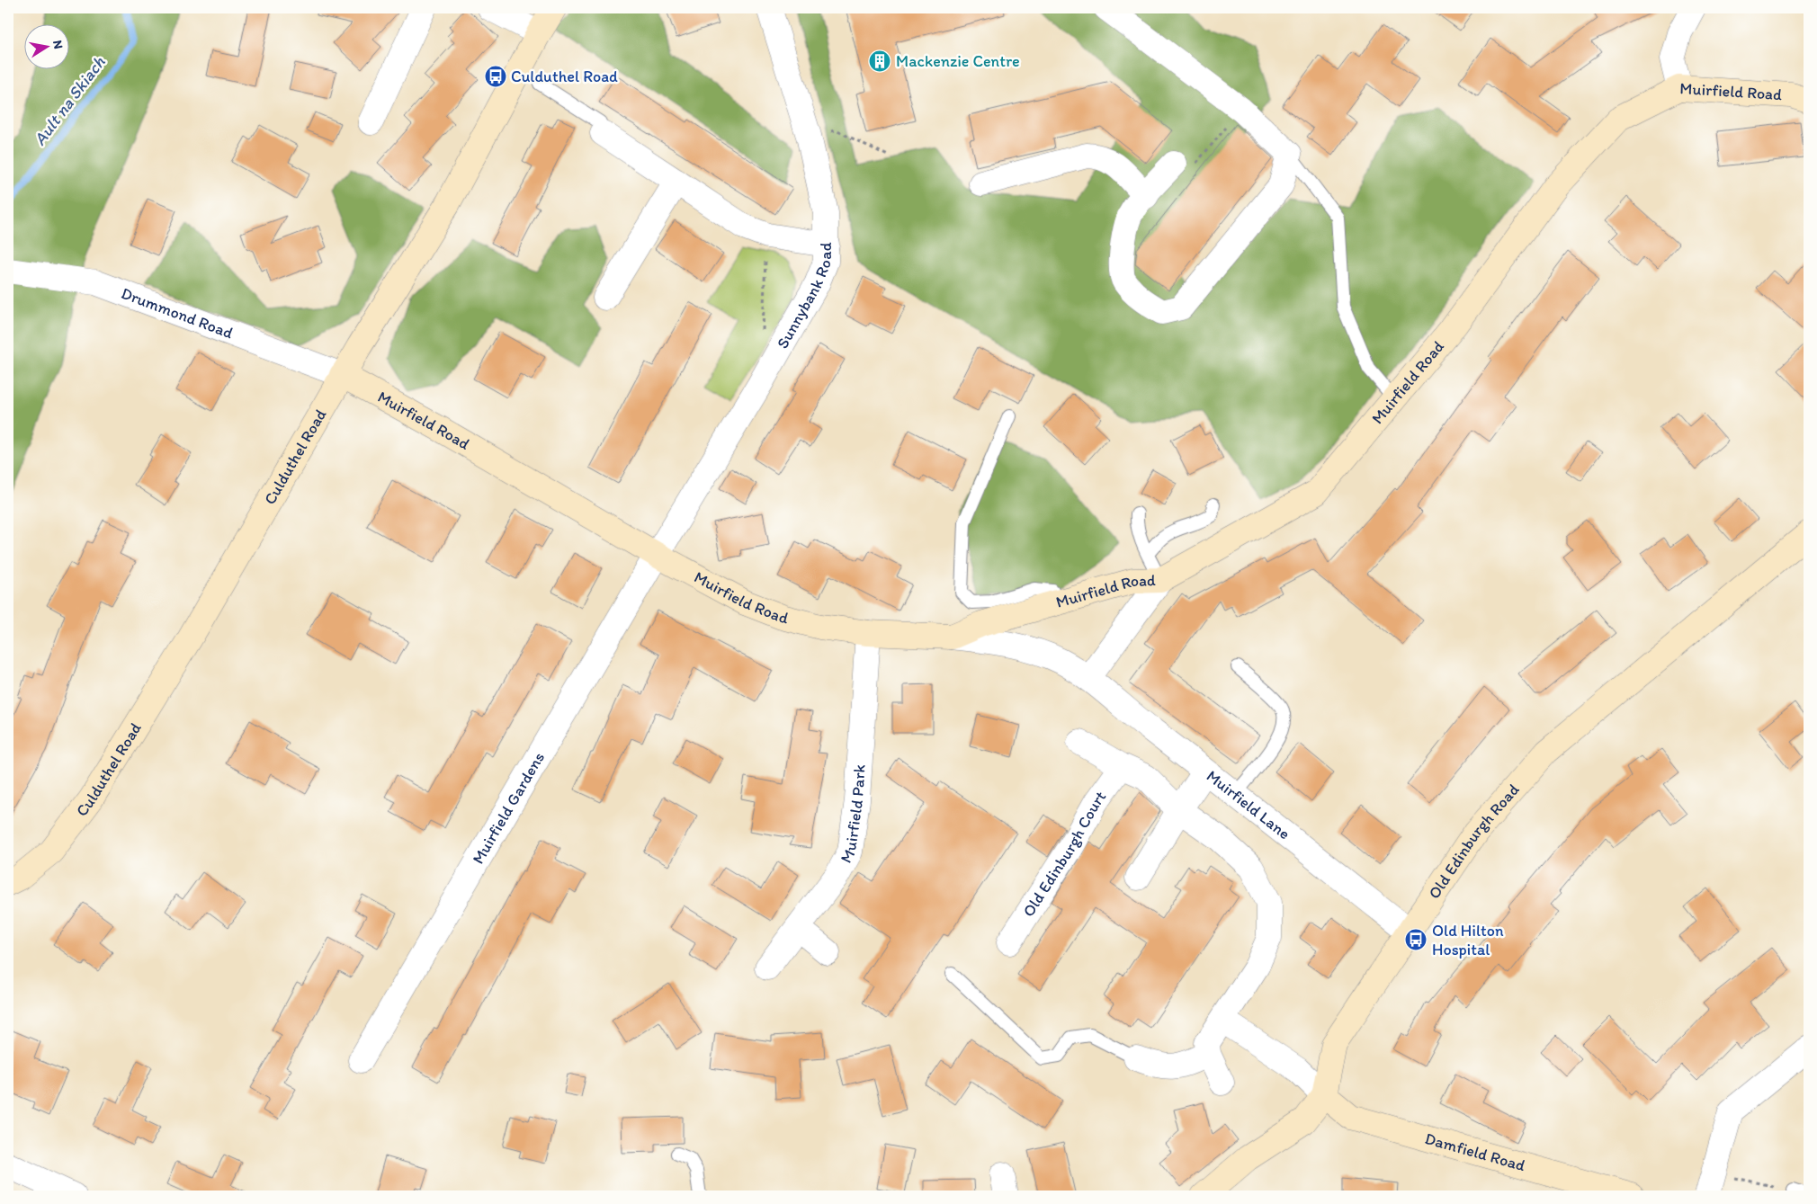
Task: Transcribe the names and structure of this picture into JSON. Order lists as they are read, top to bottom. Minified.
{"streets":{"street":["Muirfield Road","Sunnybank Road","Drummond Road","Culduthel Road","Muirfield Lane","Muirfield Gardens","Muirfield Park","Old Edinburgh Road","Old Edinburgh Court","Damfield Road"]},"crossings":[["Muirfield Road","Sunnybank Road"],["Muirfield Road","Drummond Road"],["Muirfield Road","Culduthel Road"],["Muirfield Road","Muirfield Lane"],["Muirfield Road","Muirfield Gardens"],["Muirfield Road","Muirfield Park"],["Sunnybank Road","Muirfield Gardens"],["Drummond Road","Culduthel Road"],["Muirfield Lane","Old Edinburgh Road"],["Old Edinburgh Road","Damfield Road"]],"water":["Ault na Skiach"],"places":{"building":["Mackenzie Centre"],"bus stop":["Culduthel Road","Old Hilton Hospital"]},"north":"right"}
